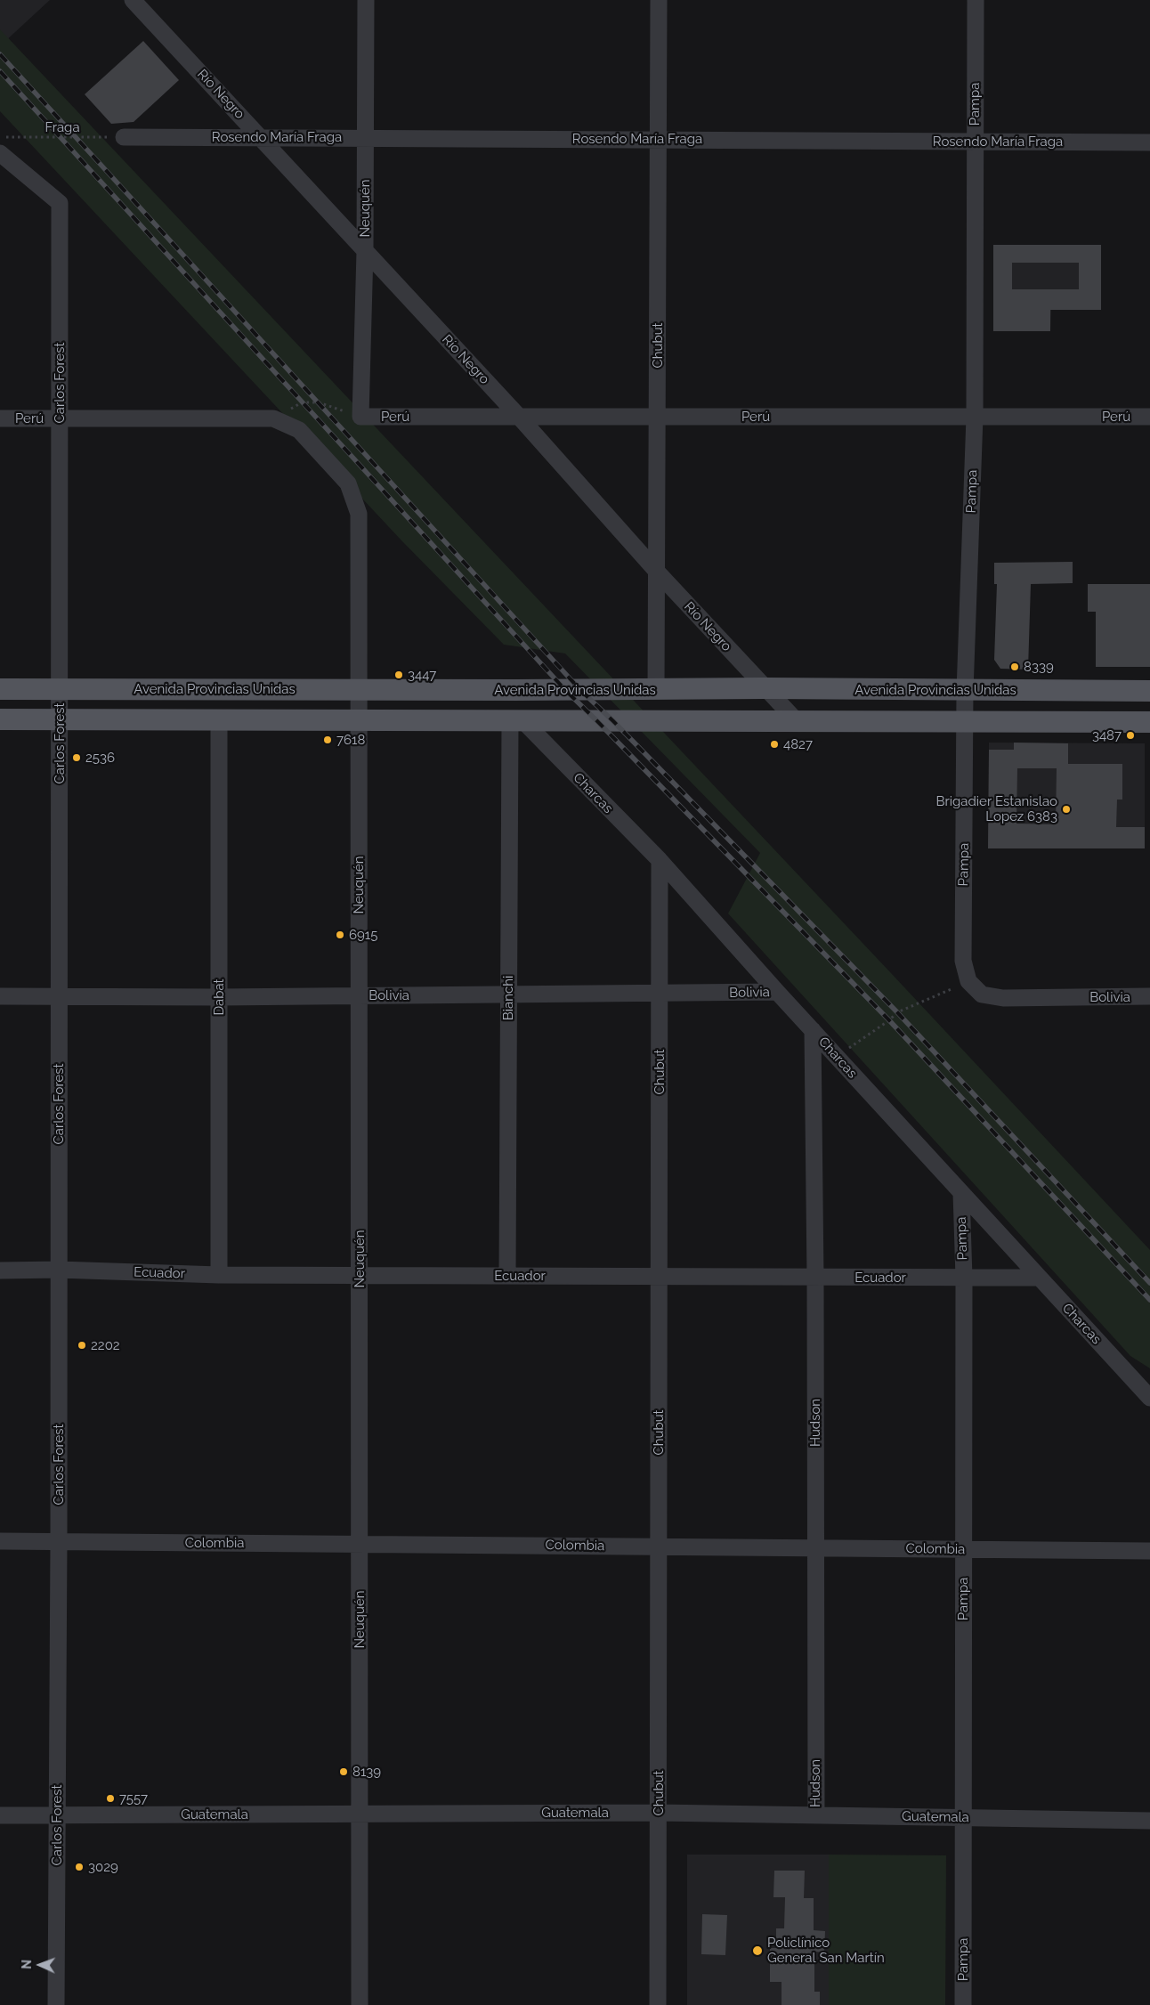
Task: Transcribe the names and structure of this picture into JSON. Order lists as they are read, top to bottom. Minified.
{"streets":{"main road":["Avenida Provincias Unidas"],"street":["Río Negro","Pampa","Rosendo María Fraga","Neuquén","Chubut","Carlos Forest","Perú","Charcas","Bolivia","Dabat","Bianchi","Ecuador","Hudson","Colombia","Guatemala"],"path":["Fraga"]},"crossings":[["Río Negro","Rosendo María Fraga"],["Río Negro","Neuquén"],["Río Negro","Chubut"],["Río Negro","Perú"],["Río Negro","Avenida Provincias Unidas"],["Pampa","Rosendo María Fraga"],["Pampa","Perú"],["Pampa","Avenida Provincias Unidas"],["Pampa","Charcas"],["Pampa","Bolivia"],["Pampa","Ecuador"],["Pampa","Colombia"],["Pampa","Guatemala"],["Fraga","Rosendo María Fraga"],["Rosendo María Fraga","Neuquén"],["Rosendo María Fraga","Chubut"],["Neuquén","Perú"],["Neuquén","Avenida Provincias Unidas"],["Neuquén","Bolivia"],["Neuquén","Ecuador"],["Neuquén","Colombia"],["Neuquén","Guatemala"],["Chubut","Perú"],["Chubut","Avenida Provincias Unidas"],["Chubut","Charcas"],["Chubut","Bolivia"],["Chubut","Ecuador"],["Chubut","Colombia"],["Chubut","Guatemala"],["Carlos Forest","Perú"],["Carlos Forest","Avenida Provincias Unidas"],["Carlos Forest","Bolivia"],["Carlos Forest","Ecuador"],["Carlos Forest","Colombia"],["Carlos Forest","Guatemala"],["Charcas","Bolivia"],["Charcas","Bianchi"],["Charcas","Ecuador"],["Charcas","Hudson"],["Bolivia","Dabat"],["Bolivia","Bianchi"],["Dabat","Ecuador"],["Bianchi","Ecuador"],["Ecuador","Hudson"],["Hudson","Colombia"],["Hudson","Guatemala"]],"places":["8339","3447","3487","7618","4827","2536","Brigadier Estanislao Lopez 6383","6915","2202","8139","7557","3029","Policlínico General San Martín"],"north":"left"}
